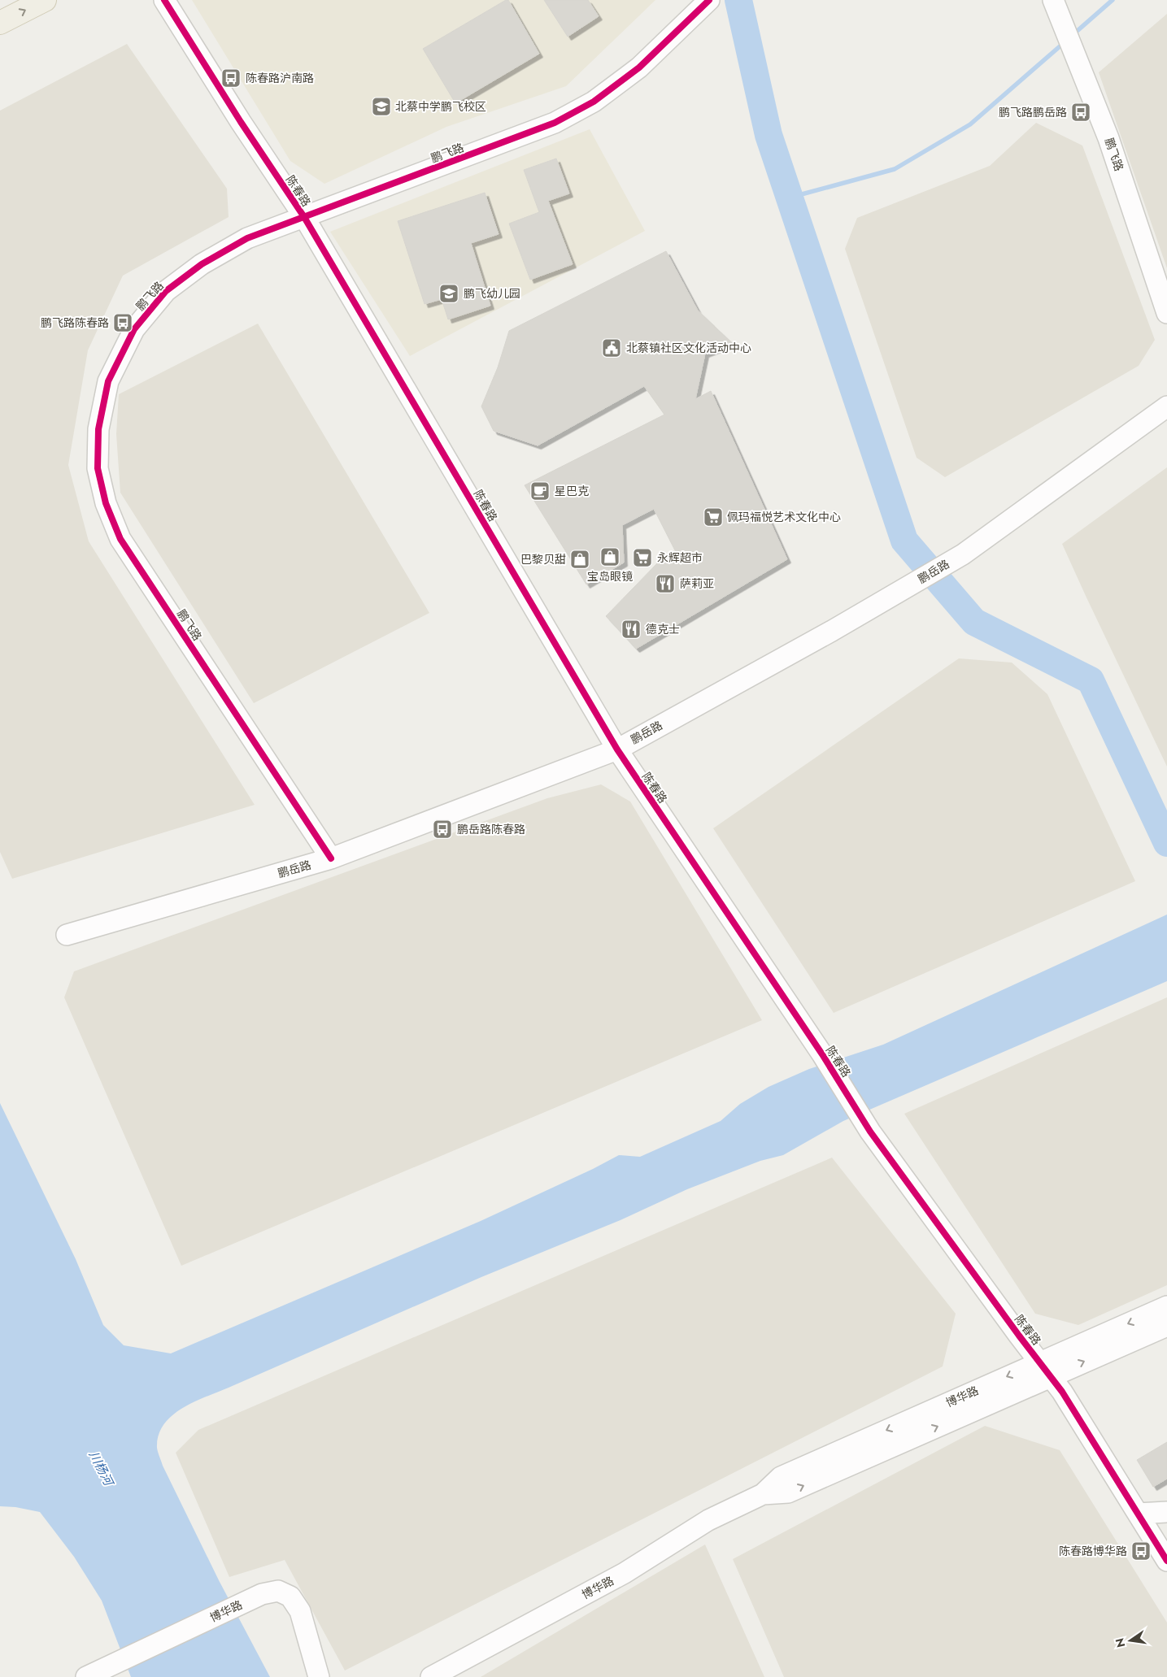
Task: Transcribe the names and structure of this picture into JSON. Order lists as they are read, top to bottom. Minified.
{"streets":{"street":["鹏飞路","陈春路","鹏岳路","博华路"]},"crossings":[["鹏飞路","陈春路"],["鹏飞路","鹏岳路"],["陈春路","鹏岳路"],["陈春路","博华路"]],"water":["川杨河"],"places":{"bus stop":["陈春路沪南路","鹏飞路鹏岳路","鹏飞路陈春路","鹏岳路陈春路","陈春路博华路"],"school or university":["北蔡中学鹏飞校区","鹏飞幼儿园"],"public building":["北蔡镇社区文化活动中心"],"cafe":["星巴克"],"supermarket":["佩玛福悦艺术文化中心","永辉超市"],"shop":["宝岛眼镜","巴黎贝甜"],"restaurant":["萨莉亚","德克士"]},"north":"left"}
